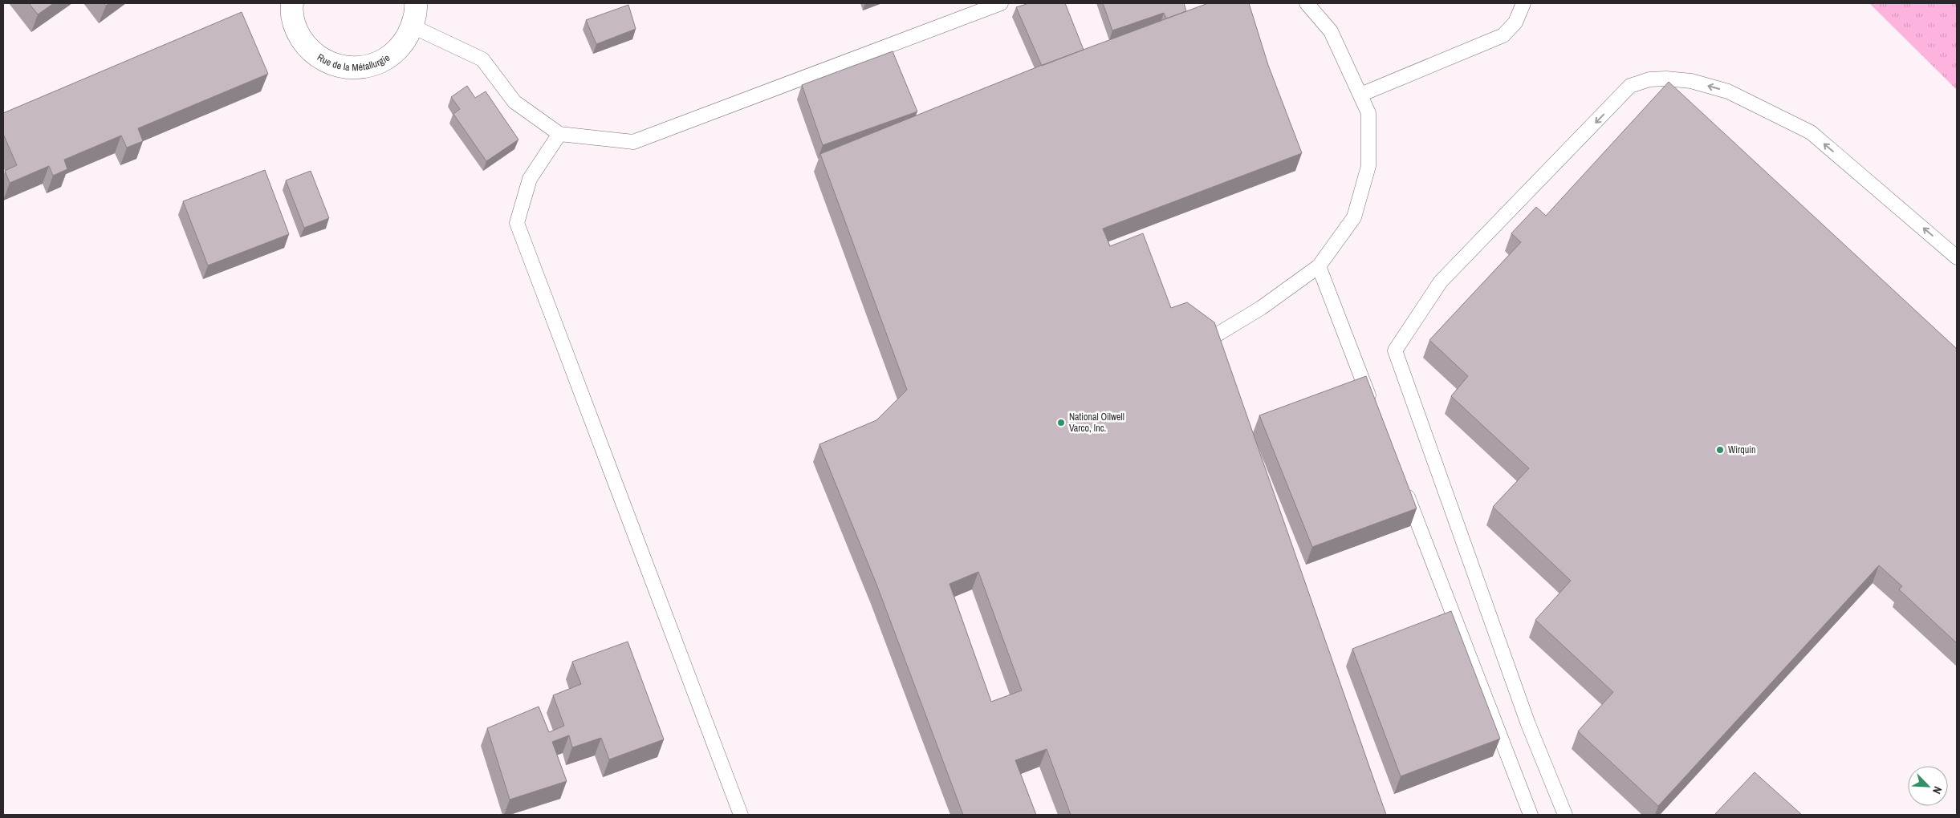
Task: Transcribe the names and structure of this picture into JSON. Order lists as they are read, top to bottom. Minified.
{"streets":{"street":["Rue de la Métallurgie"]},"places":["National Oilwell Varco, Inc.","Wirquin"],"north":"bottom right"}
